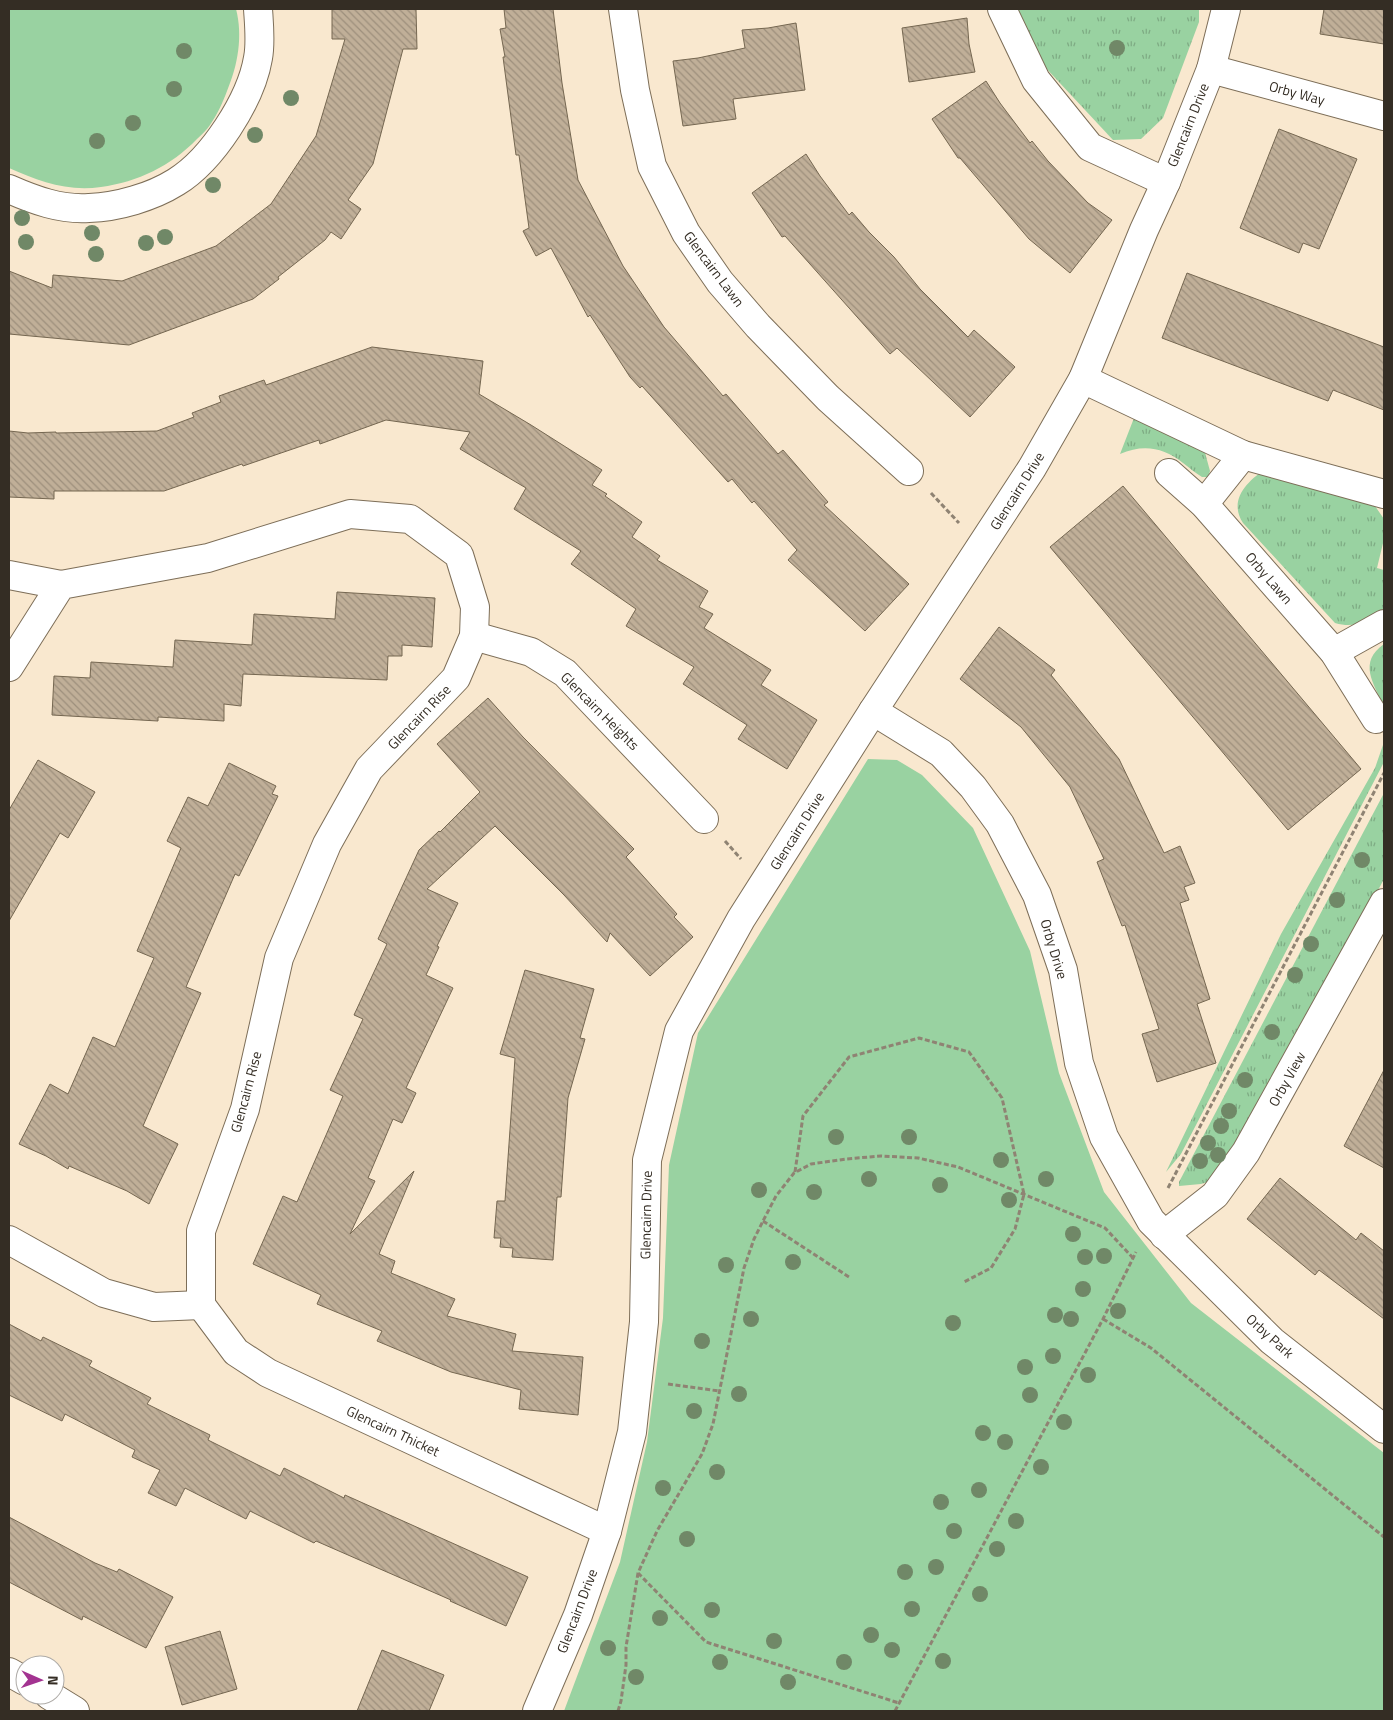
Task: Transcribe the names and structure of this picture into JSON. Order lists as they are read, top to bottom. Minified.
{"streets":{"street":["Orby Way","Glencairn Drive","Glencairn Lawn","Orby Lawn","Glencairn Heights","Glencairn Rise","Orby Drive","Orby View","Orby Park","Glencairn Thicket"]},"crossings":[["Orby Way","Glencairn Drive"],["Glencairn Drive","Orby Drive"],["Glencairn Drive","Glencairn Thicket"],["Glencairn Heights","Glencairn Rise"],["Glencairn Rise","Glencairn Thicket"],["Orby Drive","Orby View"],["Orby Drive","Orby Park"],["Orby View","Orby Park"]],"north":"right"}
